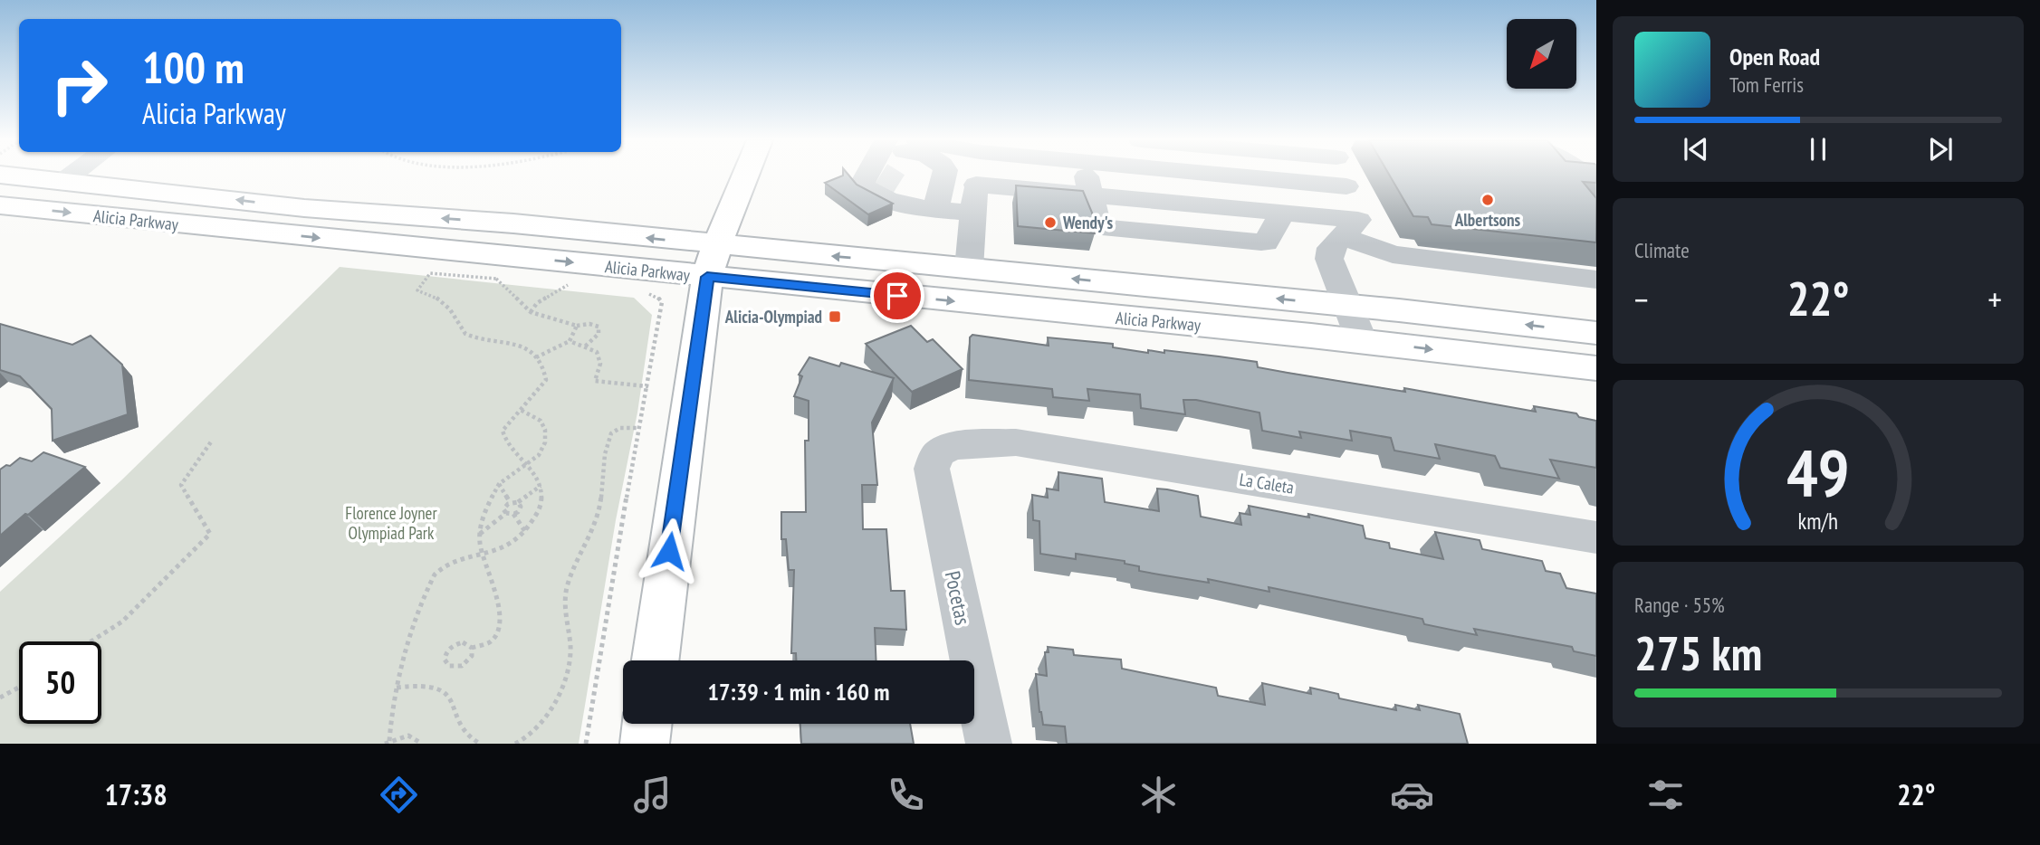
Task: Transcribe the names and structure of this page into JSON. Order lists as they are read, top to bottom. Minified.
{"streets":{"main road":["Alicia Parkway"],"street":["La Caleta","Pocetas"]},"crossings":[["La Caleta","Pocetas"]],"parks":["Florence Joyner Olympiad Park"],"places":{"other":["Albertsons","Wendy's"],"transit":["Alicia-Olympiad"]},"north":"bottom left","page":{"turn":["100 m","Alicia Parkway"],"song":["Open Road","Tom Ferris"],"tile":["Climate",["Range · 55%","275 km"]],"heat":["−","22°","+"],"limit":"50","trip":"17:39 · 1 min · 160 m","tabs":["17:38","22°"],"gauge":["49","km/h"]}}
